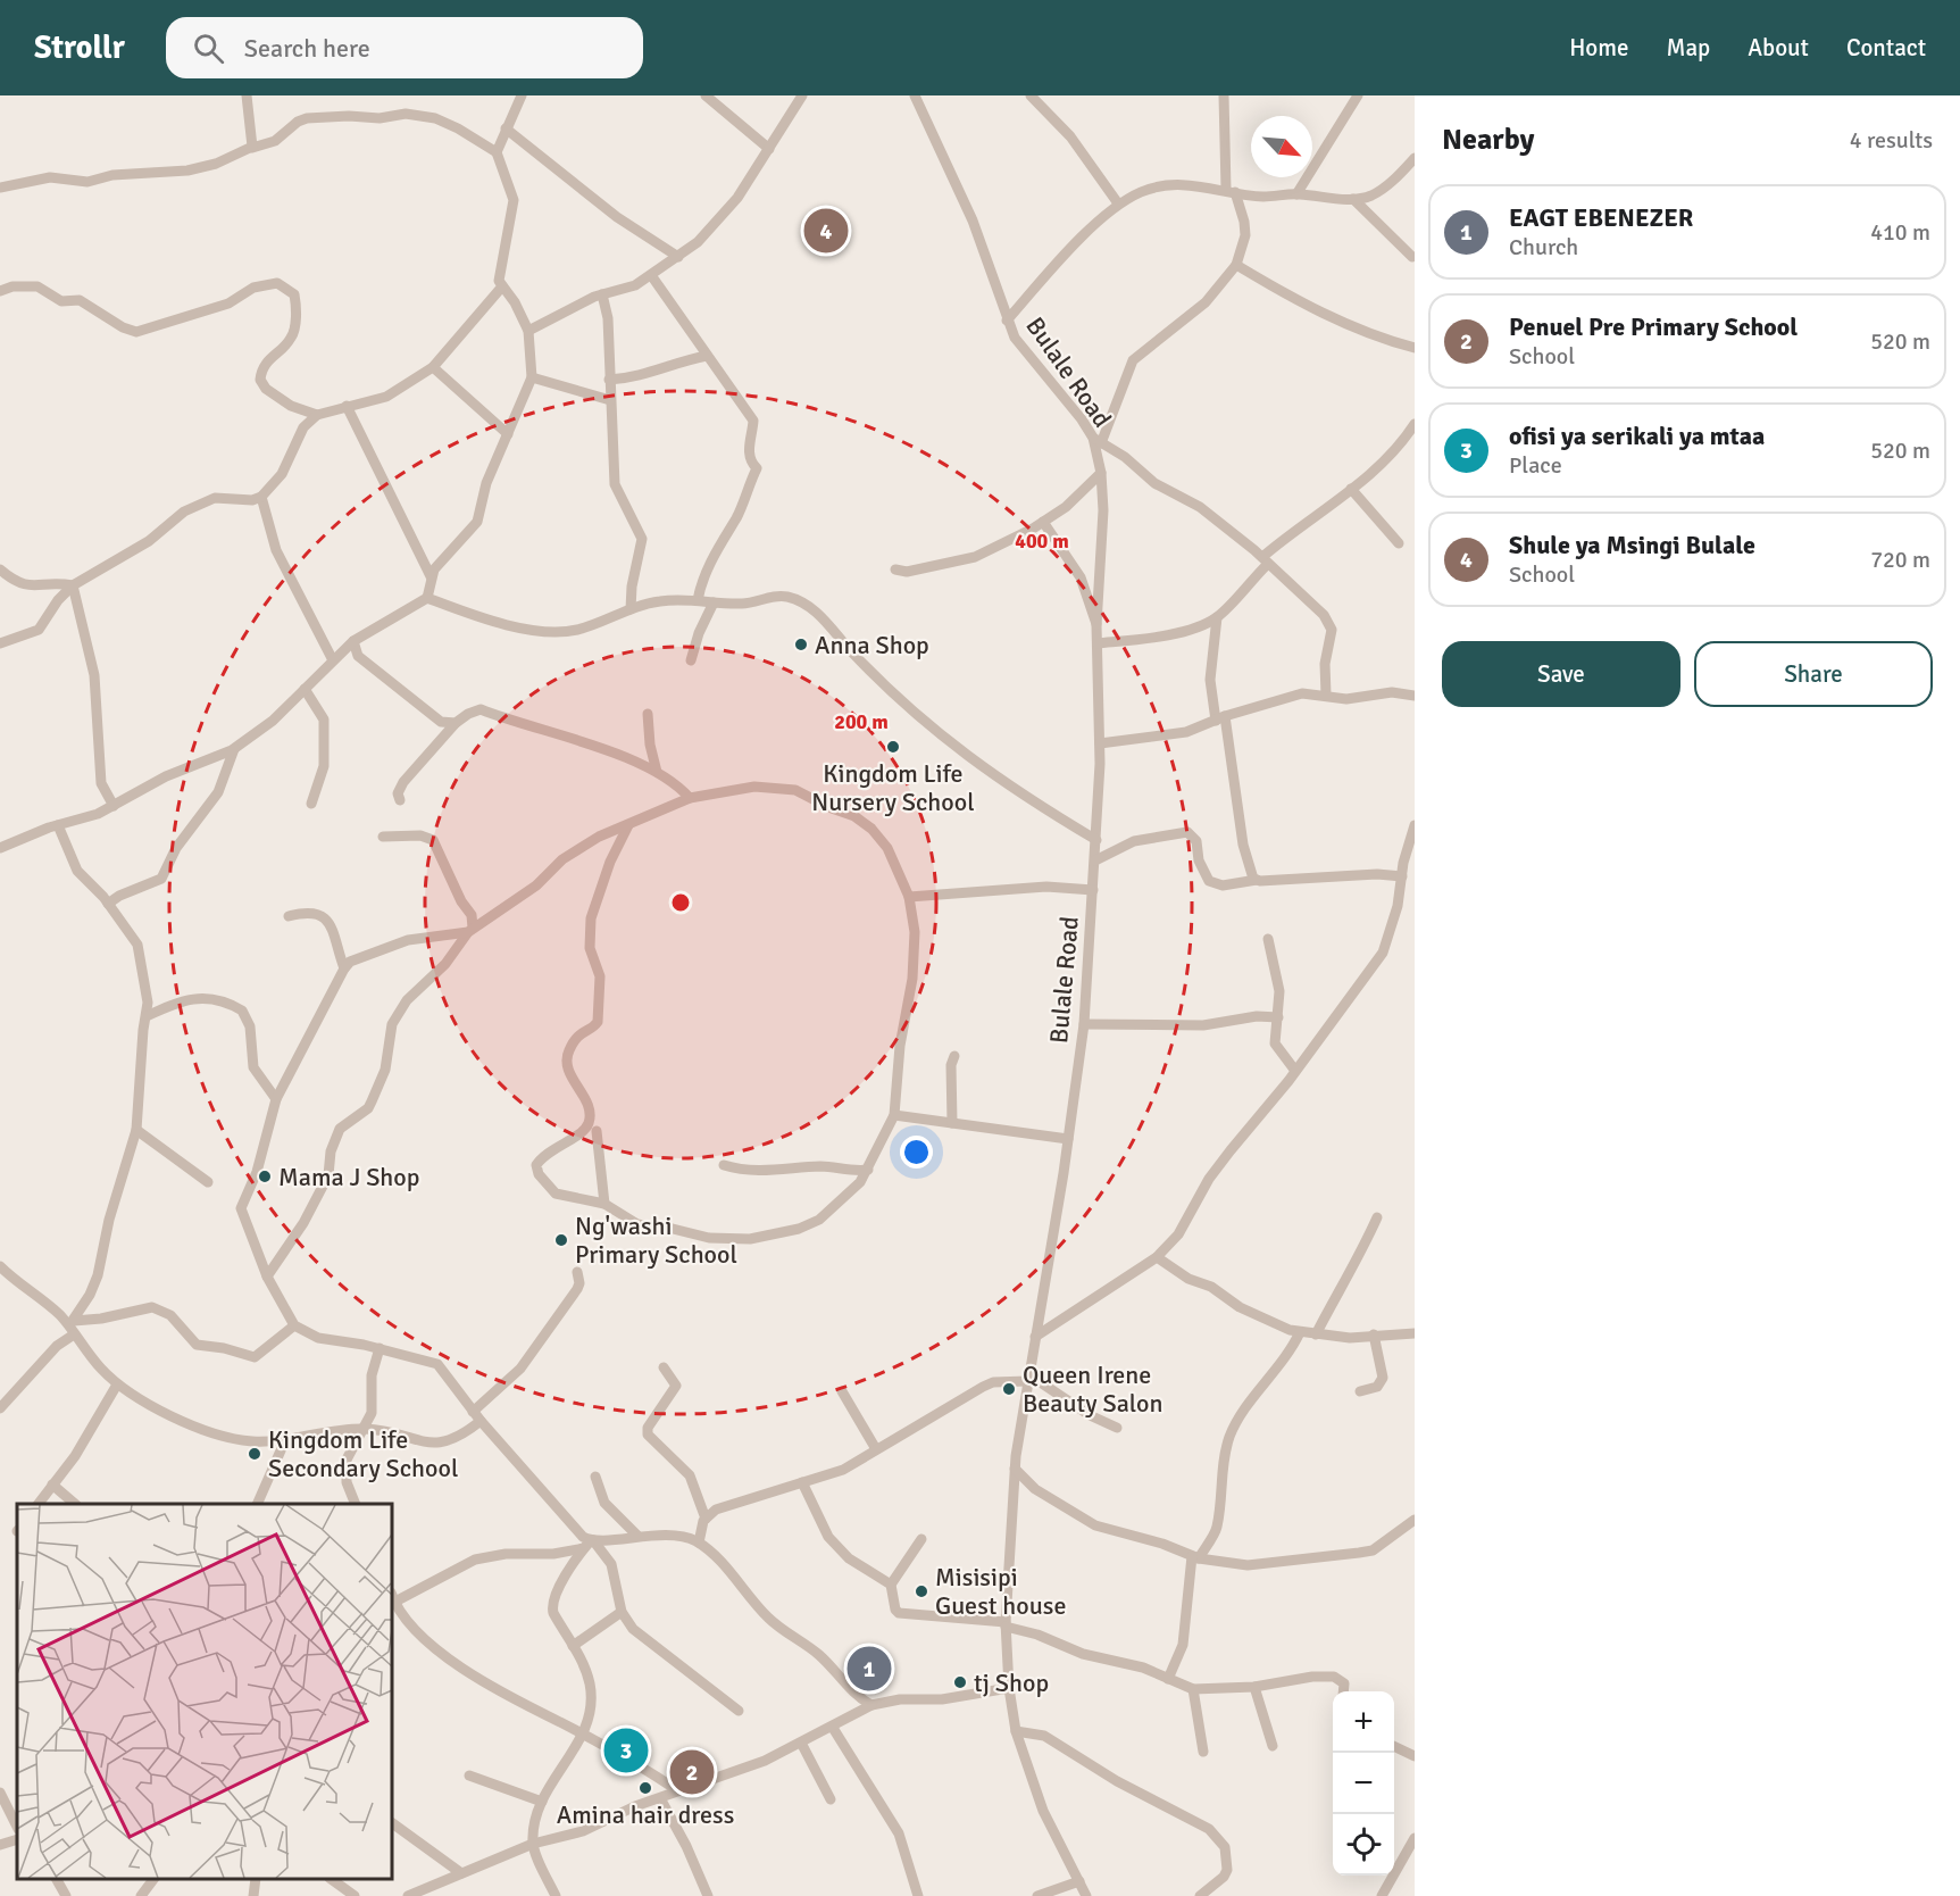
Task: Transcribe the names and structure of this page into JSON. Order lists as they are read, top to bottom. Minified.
{"streets":{"street":["Bulale Road"]},"places":["Anna Shop","Kingdom Life Nursery School","Mama J Shop","Ng'washi Primary School","Queen Irene Beauty Salon","Kingdom Life Secondary School","Misisipi Guest house","tj Shop","Amina hair dress"],"north":"bottom right","page":{"header":"Strollr","search":"Search here","nav":["Home","Map","About","Contact"],"heading":["Nearby","4 results"],"list":[{"mark":"1","name":"EAGT EBENEZER","note":"Church","value":"410 m"},{"mark":"2","name":"Penuel Pre Primary School","note":"School","value":"520 m"},{"mark":"3","name":"ofisi ya serikali ya mtaa","note":"Place","value":"520 m"},{"mark":"4","name":"Shule ya Msingi Bulale","note":"School","value":"720 m"}],"pins":["4","1","3","2"],"buttons":["Save","Share"],"map_buttons":["+","−"]},"rings":["400 m","200 m"]}
